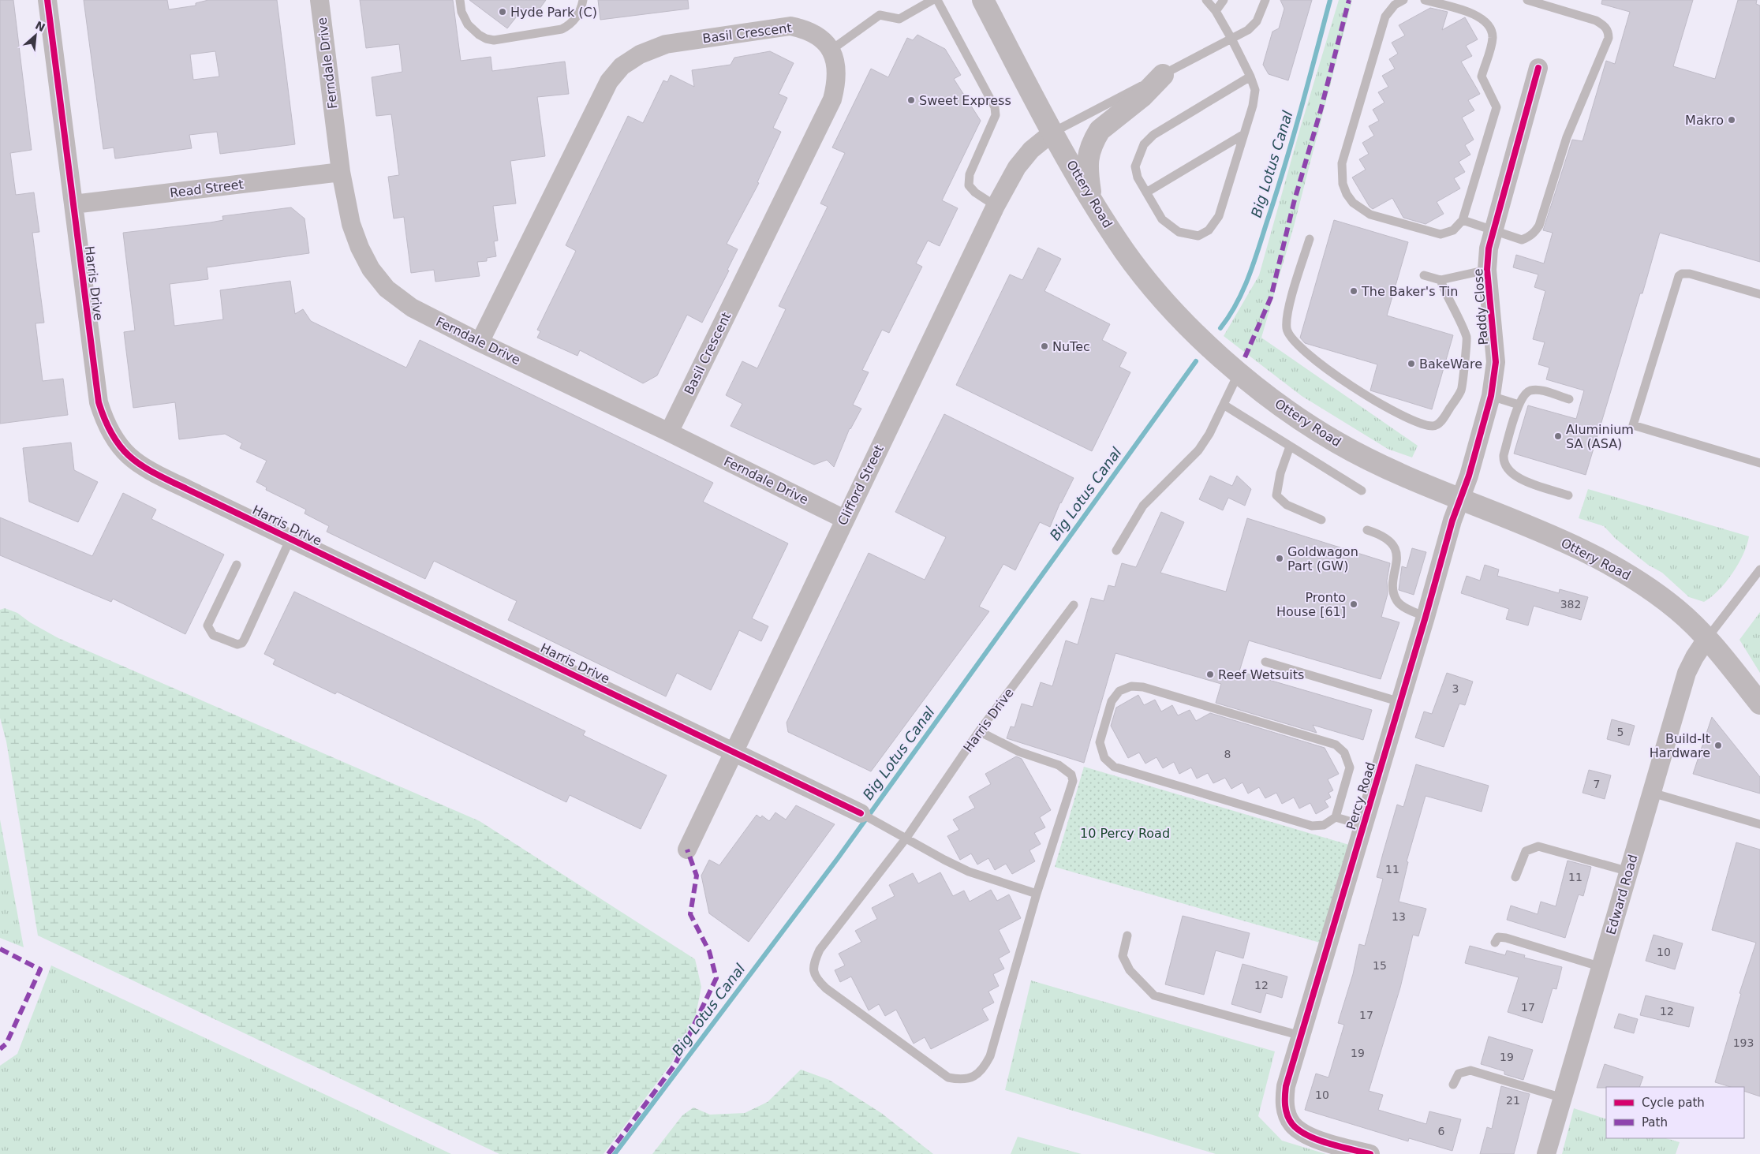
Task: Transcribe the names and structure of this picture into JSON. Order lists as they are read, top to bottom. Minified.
{"streets":{"street":["Basil Crescent","Ferndale Drive","Read Street","Ottery Road","Harris Drive","Paddy Close","Clifford Street","Percy Road","Edward Road"]},"crossings":[["Basil Crescent","Ferndale Drive"],["Ferndale Drive","Read Street"],["Ferndale Drive","Clifford Street"],["Read Street","Harris Drive"],["Ottery Road","Paddy Close"],["Ottery Road","Clifford Street"],["Ottery Road","Percy Road"],["Ottery Road","Edward Road"],["Harris Drive","Clifford Street"],["Paddy Close","Percy Road"]],"water":["Big Lotus Canal"],"parks":["10 Percy Road"],"places":["Hyde Park (C)","Sweet Express","Makro","The Baker's Tin","NuTec","BakeWare","Aluminium SA (ASA)","Goldwagon Part (GW)","Pronto House [61]","Reef Wetsuits","Build-It Hardware"],"house_numbers":["382","3","5","8","7","11","11","13","10","15","12","17","12","17","193","19","19","10","21","6"],"legend":["Cycle path","Path"],"north":"top right"}
